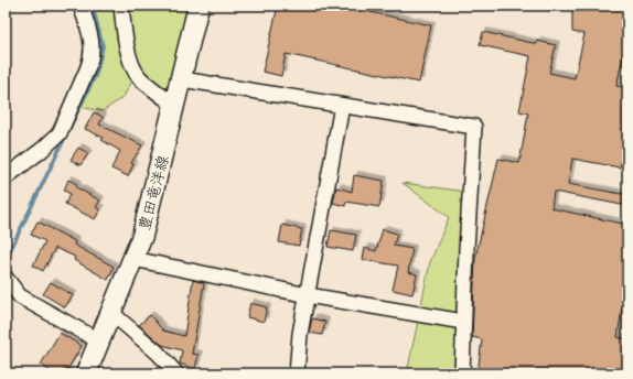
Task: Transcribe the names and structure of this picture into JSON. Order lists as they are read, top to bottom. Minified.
{"streets":{"main road":["豊田竜洋線"]}}
